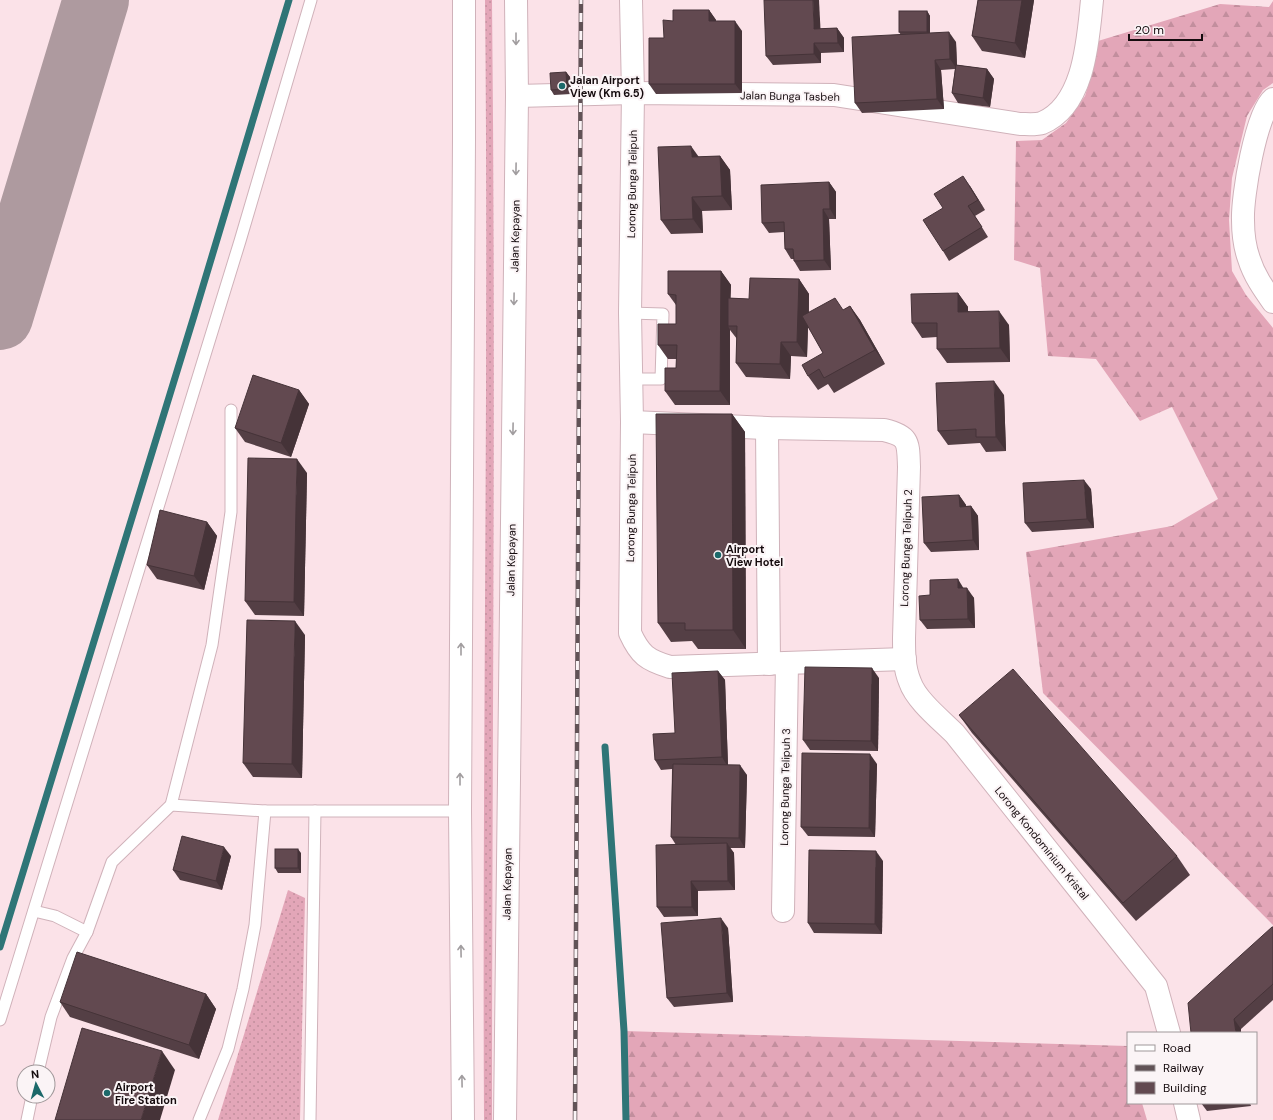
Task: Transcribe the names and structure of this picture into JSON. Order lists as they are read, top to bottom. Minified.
{"streets":{"main road":["Jalan Bunga Tasbeh","Lorong Bunga Telipuh","Jalan Kepayan","Lorong Bunga Telipuh 2","Lorong Bunga Telipuh 3","Lorong Kondominium Kristal"]},"crossings":[["Jalan Bunga Tasbeh","Lorong Bunga Telipuh"],["Jalan Bunga Tasbeh","Jalan Kepayan"],["Lorong Bunga Telipuh","Lorong Bunga Telipuh 2"],["Lorong Bunga Telipuh","Lorong Bunga Telipuh 3"],["Lorong Bunga Telipuh","Lorong Kondominium Kristal"],["Lorong Bunga Telipuh 2","Lorong Bunga Telipuh 3"],["Lorong Bunga Telipuh 2","Lorong Kondominium Kristal"]],"places":["Jalan Airport View (Km 6.5)","Airport View Hotel","Airport Fire Station"],"legend":["Road","Railway","Building"],"scale_bar":"20 m","north":"top"}
